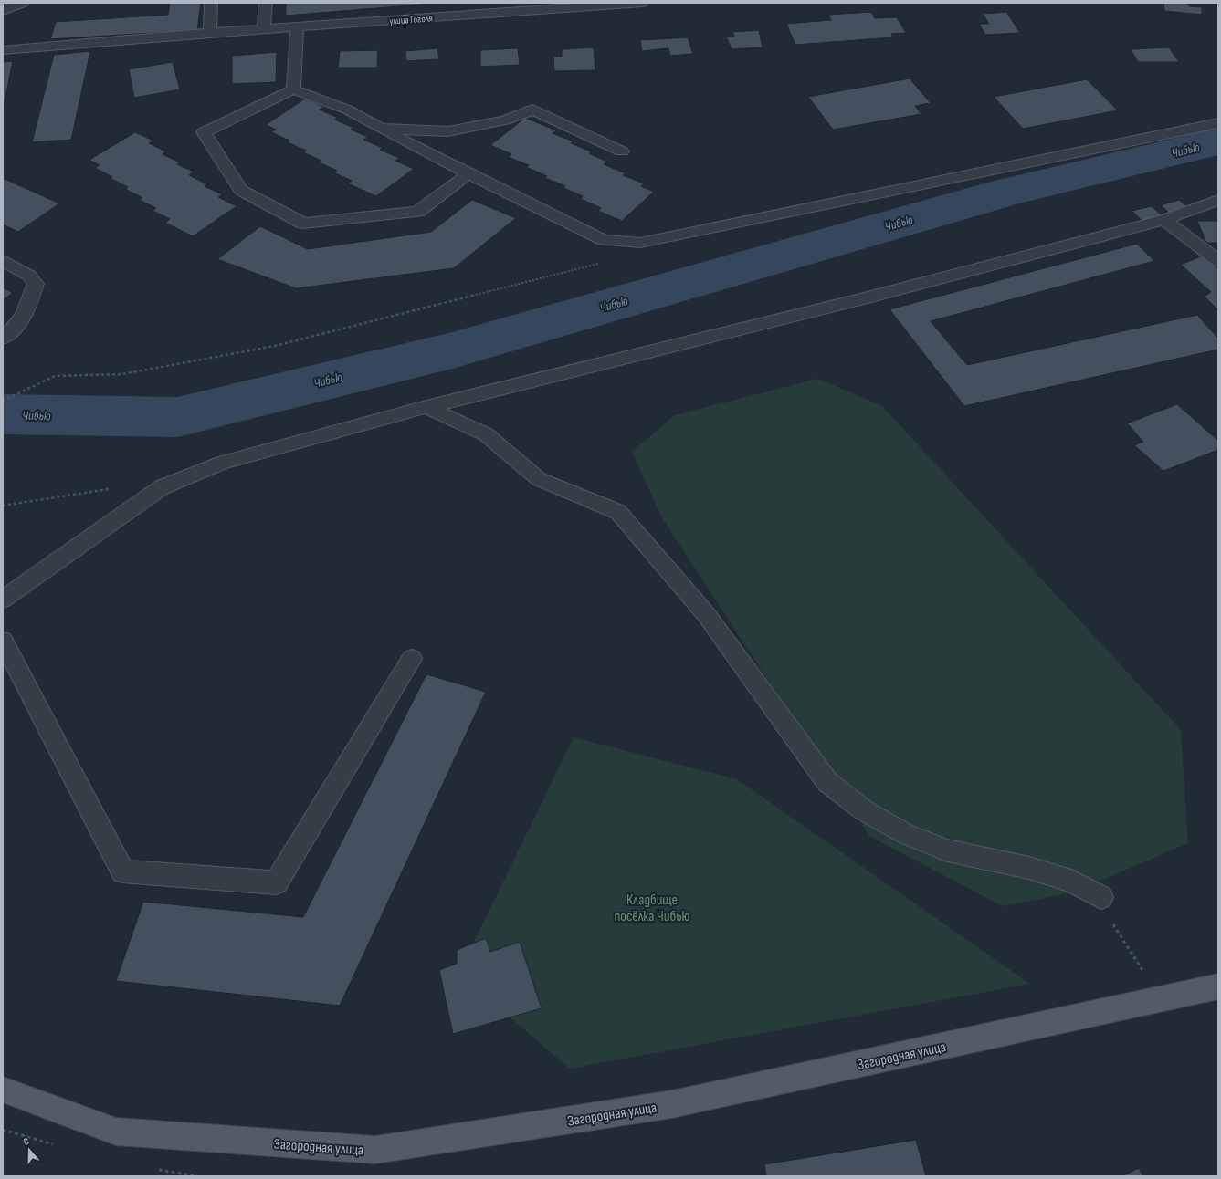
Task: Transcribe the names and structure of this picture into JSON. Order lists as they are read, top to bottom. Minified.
{"streets":{"main road":["Загородная улица"],"street":["улица Гоголя"]},"water":["Чибью"],"parks":["Кладбище посёлка Чибью"],"north":"top"}
